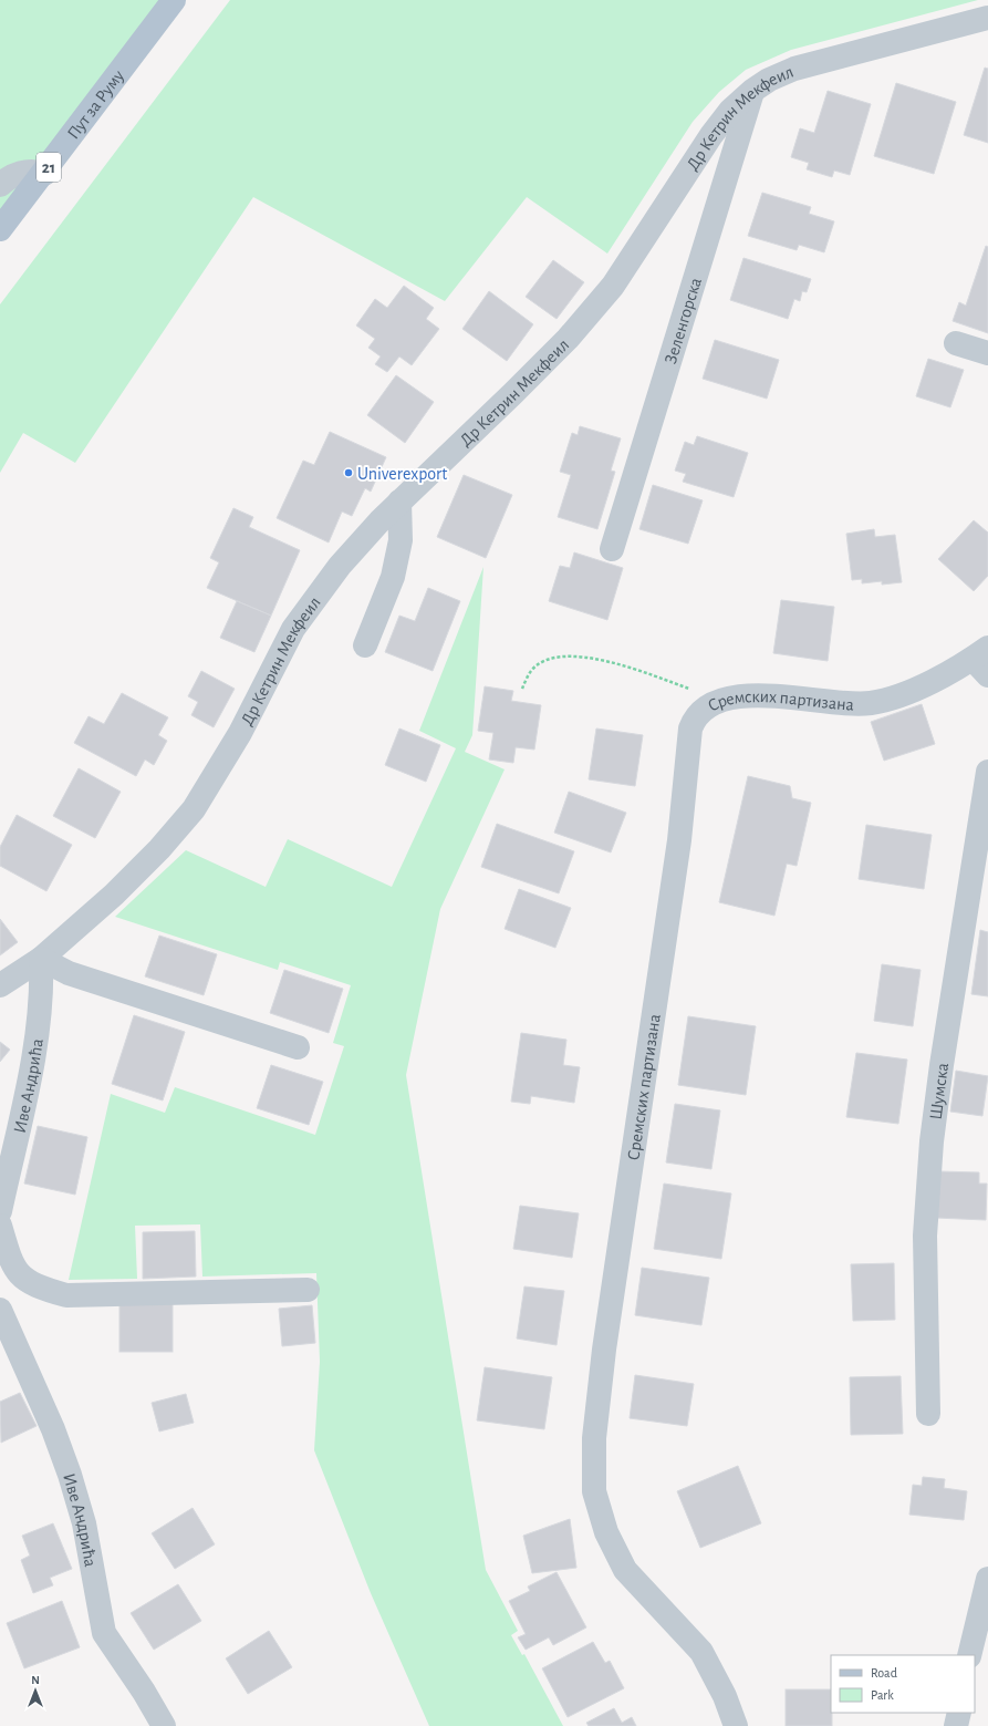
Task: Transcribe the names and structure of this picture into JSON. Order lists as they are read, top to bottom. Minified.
{"streets":{"main road":["Пут за Руму","21"],"street":["Др Кетрин Мекфеил","Зеленгорска","Сремских партизана","Иве Андрића","Шумска"]},"crossings":[["Др Кетрин Мекфеил","Зеленгорска"],["Др Кетрин Мекфеил","Иве Андрића"]],"places":["Univerexport"],"legend":["Road","Park"],"north":"top"}
